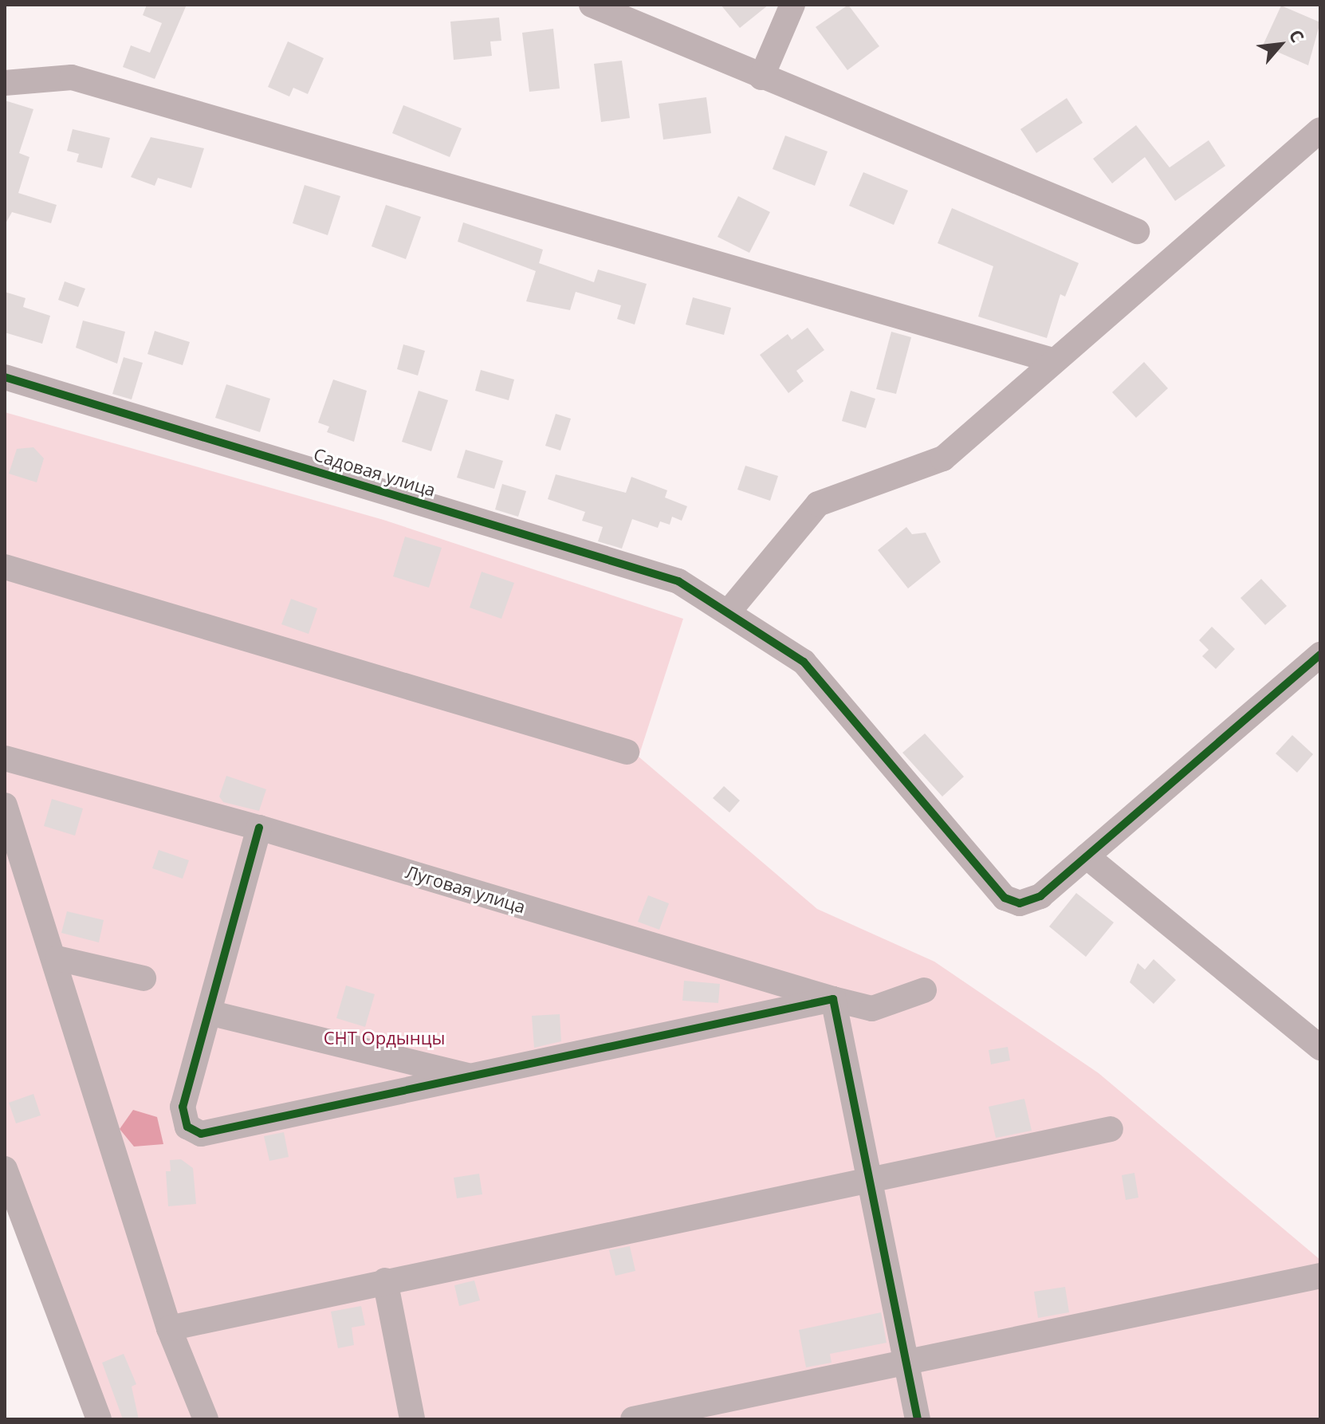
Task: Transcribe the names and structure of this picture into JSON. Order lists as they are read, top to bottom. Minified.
{"streets":{"street":["Садовая улица","Луговая улица"]},"parks":["СНТ Ордынцы"],"north":"top right"}
